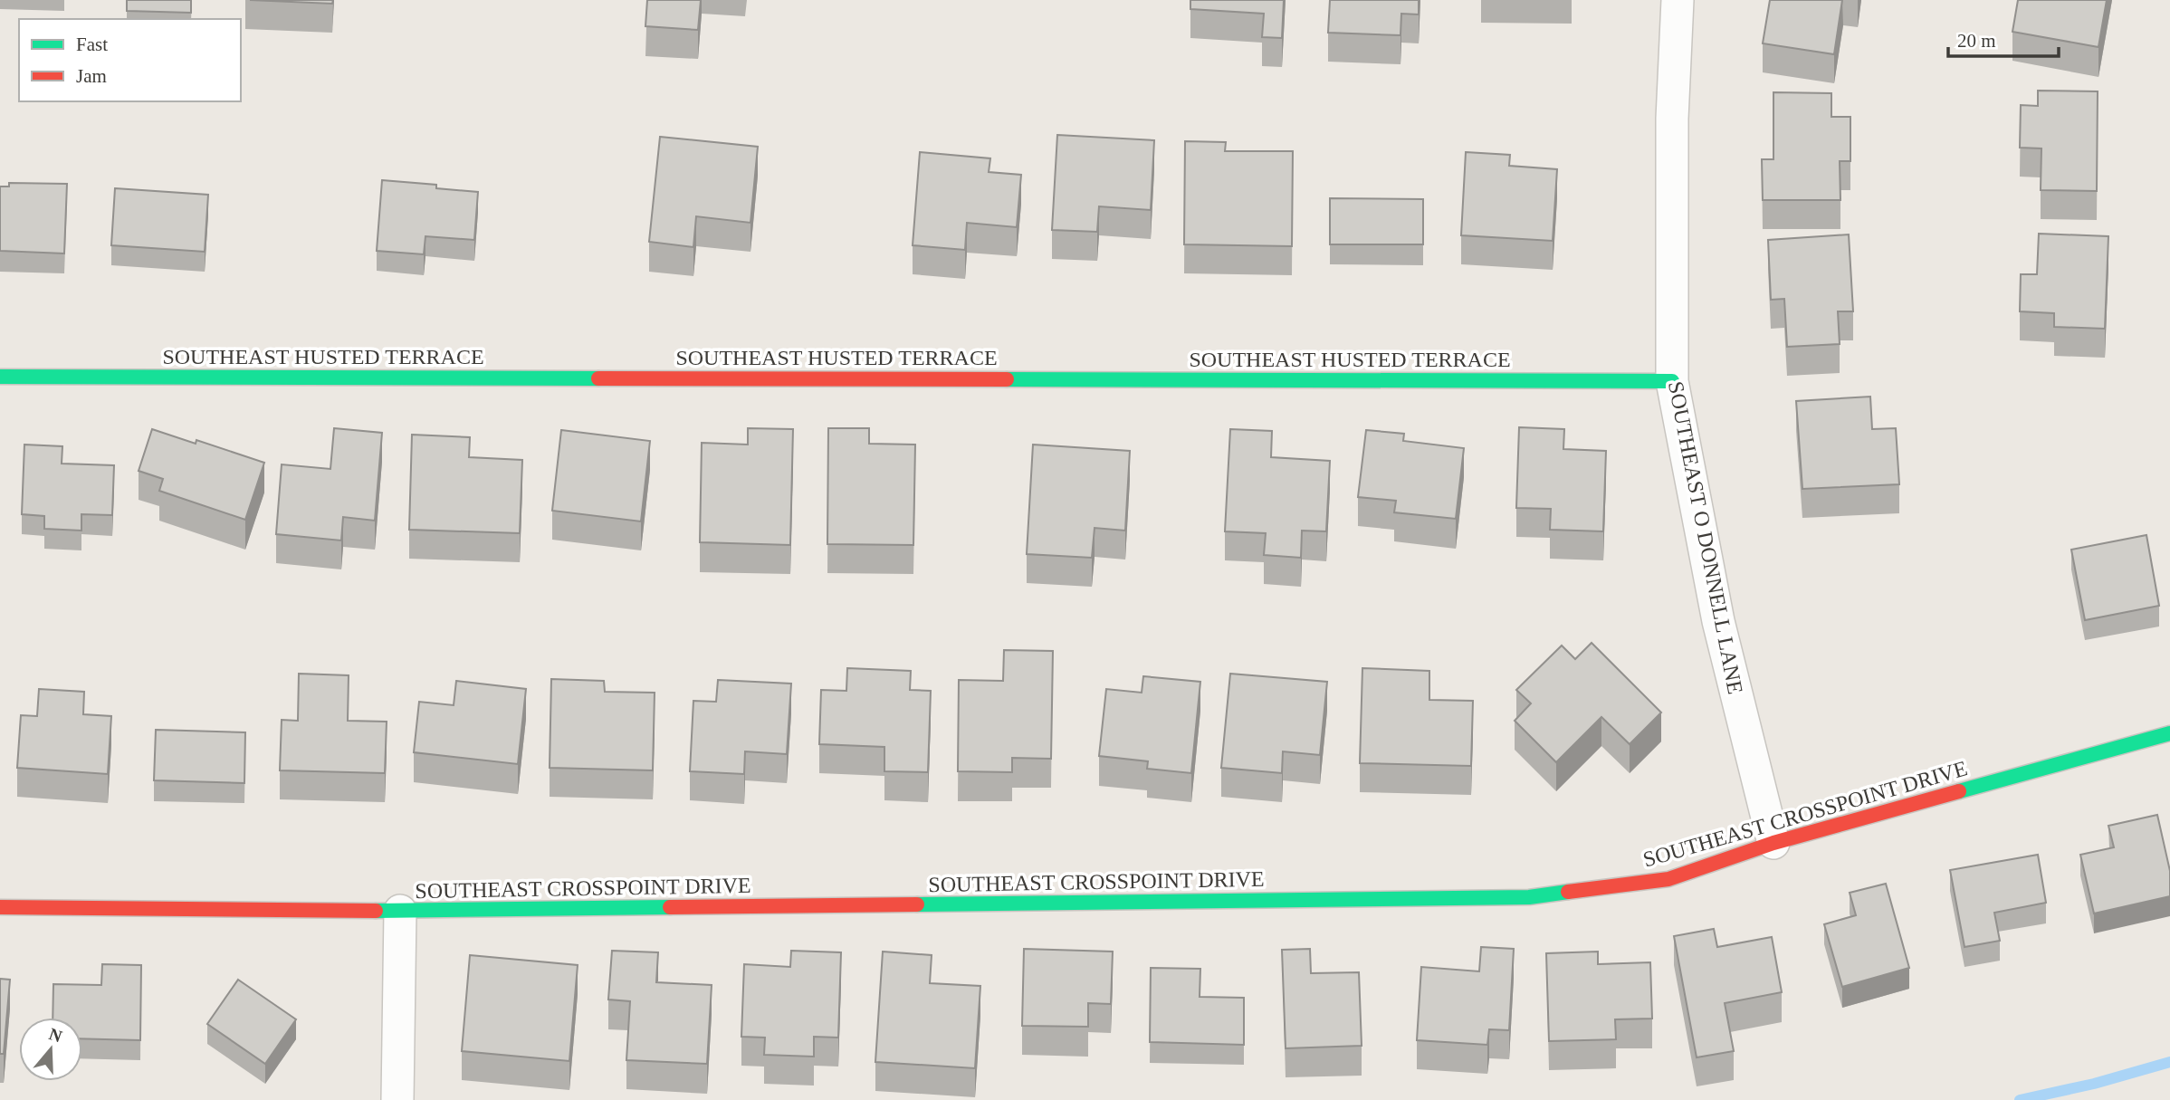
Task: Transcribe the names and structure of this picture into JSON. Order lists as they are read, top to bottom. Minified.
{"streets":{"street":["SOUTHEAST HUSTED TERRACE","SOUTHEAST O DONNELL LANE","SOUTHEAST CROSSPOINT DRIVE"]},"crossings":[["SOUTHEAST HUSTED TERRACE","SOUTHEAST O DONNELL LANE"],["SOUTHEAST O DONNELL LANE","SOUTHEAST CROSSPOINT DRIVE"]],"legend":["Fast","Jam"],"scale_bar":"20 m","north":"top"}
